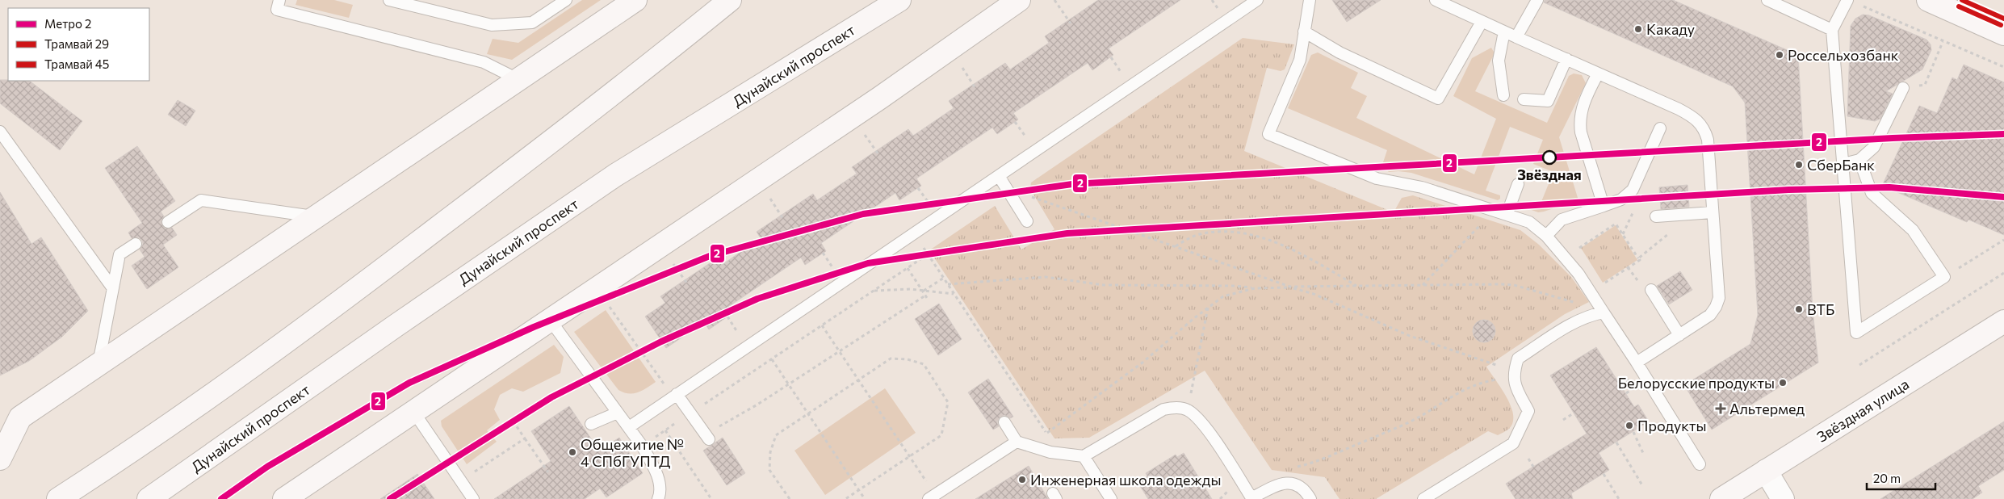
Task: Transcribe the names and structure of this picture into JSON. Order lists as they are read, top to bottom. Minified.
{"streets":{"main road":["Дунайский проспект","Звёздная улица"]},"places":{"other":["Какаду","Россельхозбанк","Звёздная","СберБанк","ВТБ","Белорусские продукты","Продукты","Общежитие № 4 СПбГУПТД","Инженерная школа одежды"],"health":["Альтермед"]},"lines":["tram line 29","tram line 45","metro line 2"],"legend":["Метро 2","Трамвай 29","Трамвай 45"],"scale_bar":"20 m"}
